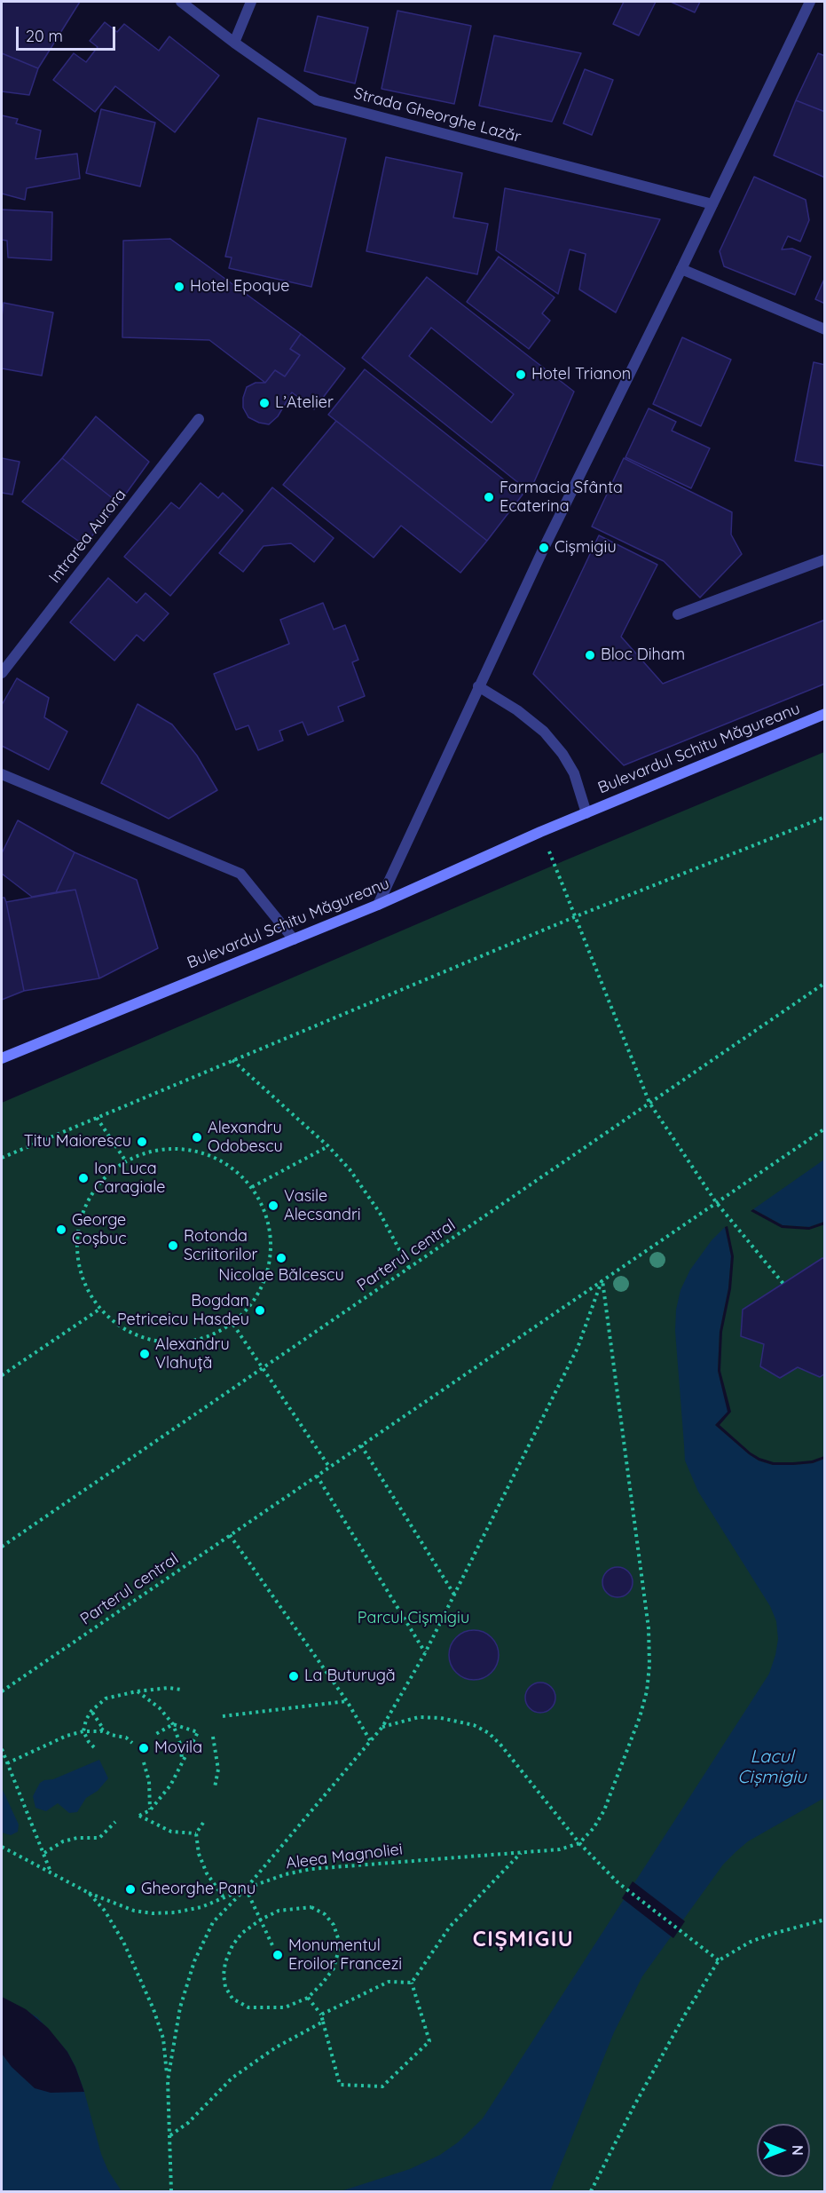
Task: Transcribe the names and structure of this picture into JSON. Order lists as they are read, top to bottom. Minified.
{"streets":{"main road":["Bulevardul Schitu Măgureanu"],"street":["Strada Gheorghe Lazăr","Intrarea Aurora"],"path":["Parterul central","Aleea Magnoliei"]},"districts":["CIȘMIGIU"],"water":["Lacul Cișmigiu"],"parks":["Parcul Cișmigiu"],"places":["Hotel Epoque","Hotel Trianon","L’Atelier","Farmacia Sfânta Ecaterina","Cișmigiu","Bloc Diham","Alexandru Odobescu","Titu Maiorescu","Ion Luca Caragiale","Vasile Alecsandri","George Coșbuc","Rotonda Scriitorilor","Nicolae Bălcescu","Bogdan Petriceicu Hasdeu","Alexandru Vlahuță","La Buturugă","Movila","Gheorghe Panu","Monumentul Eroilor Francezi"],"scale_bar":"20 m","north":"right"}
